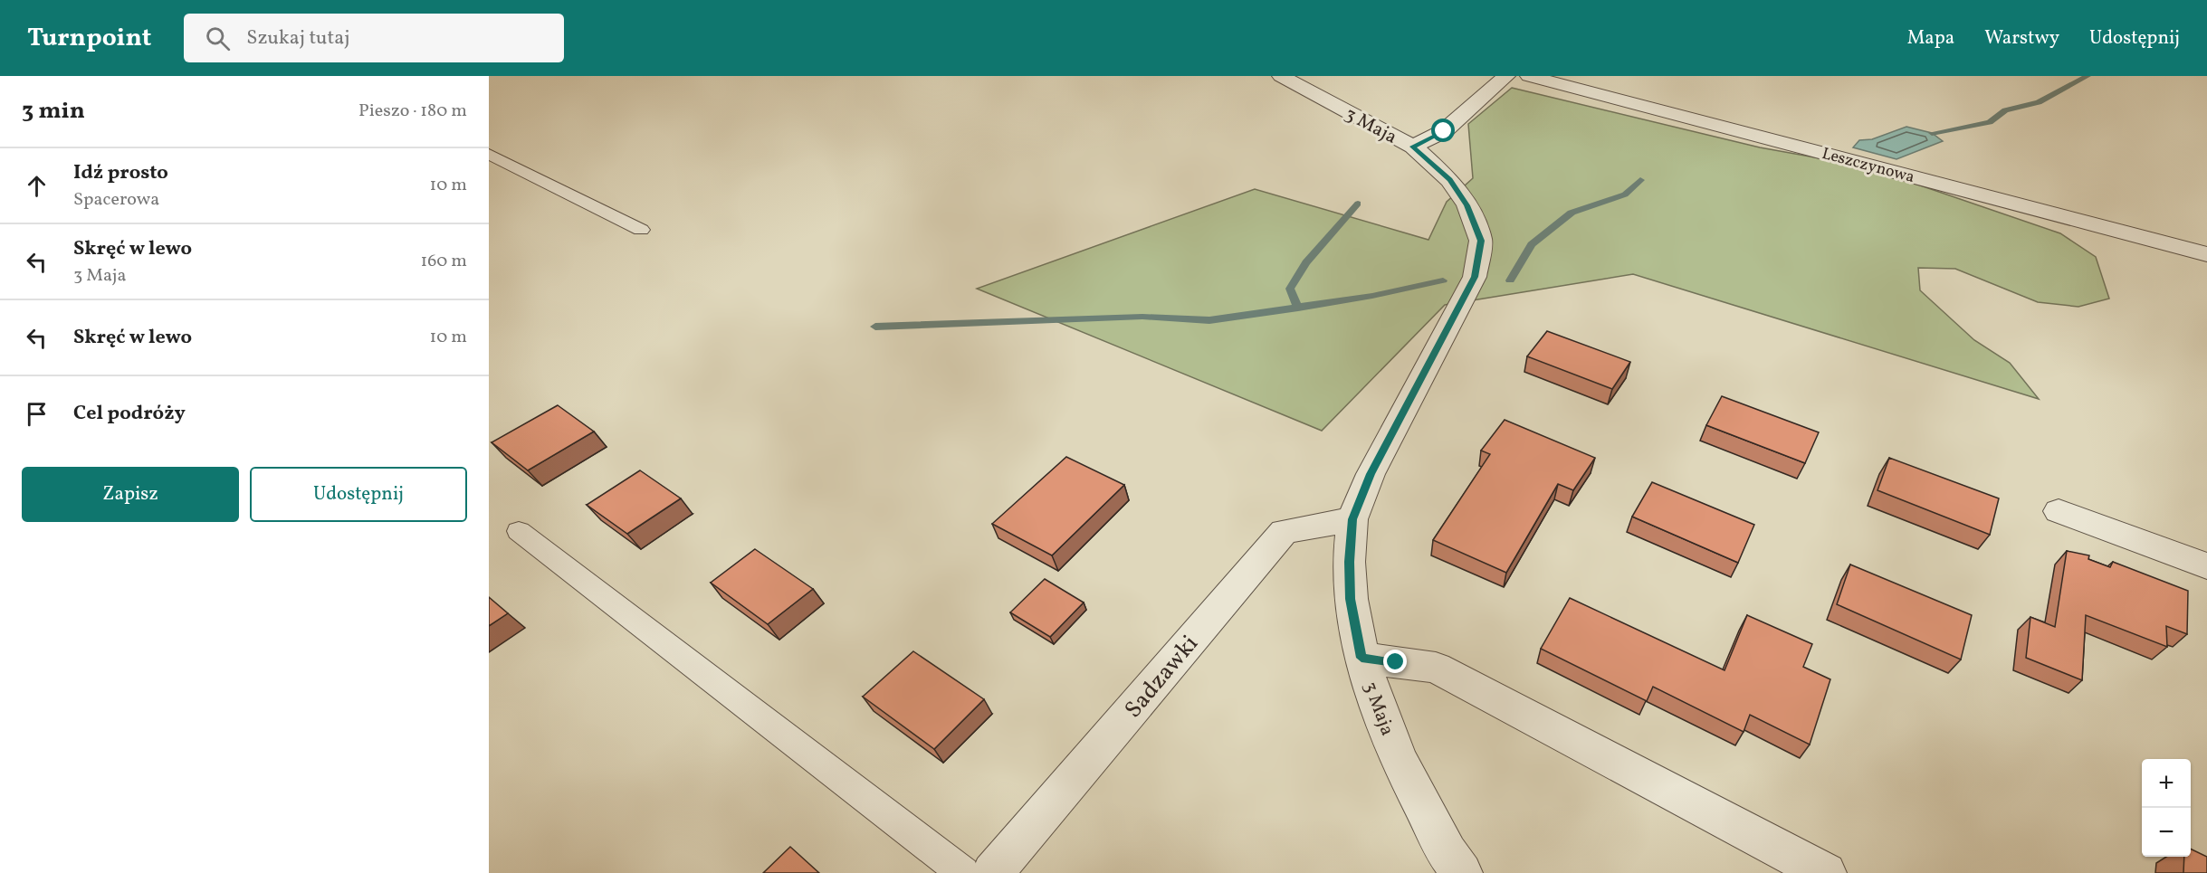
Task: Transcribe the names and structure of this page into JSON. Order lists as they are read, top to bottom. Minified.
{"streets":{"street":["3 Maja","Leszczynowa","Sadzawki"]},"crossings":[["3 Maja","Sadzawki"]],"page":{"header":"Turnpoint","search":"Szukaj tutaj","nav":["Mapa","Warstwy","Udostępnij"],"heading":["3 min","Pieszo · 180 m"],"list":[["Idź prosto","Spacerowa","10 m"],["Skręć w lewo","3 Maja","160 m"],["Skręć w lewo","10 m"],"Cel podróży"],"buttons":["Zapisz","Udostępnij"],"map_buttons":["+","−"]}}
